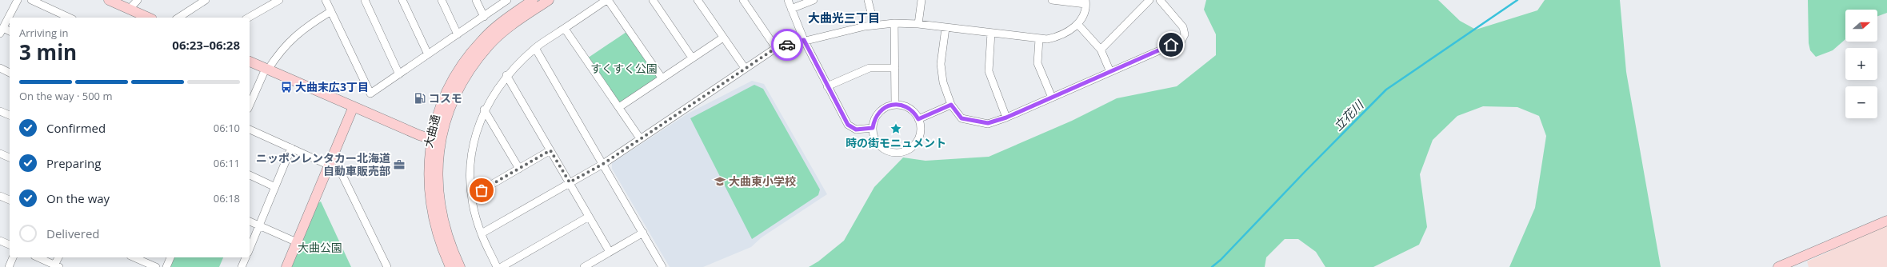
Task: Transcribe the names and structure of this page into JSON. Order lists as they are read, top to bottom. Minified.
{"streets":{"street":["大曲通"]},"districts":["大曲光三丁目"],"water":["立花川"],"parks":["すくすく公園","大曲公園"],"places":{"bus stop":["大曲末広3丁目"],"fuel station":["コスモ"],"place":["時の街モニュメント"],"office":["ニッポンレンタカー北海道 自動車販売部"],"school or university":["大曲東小学校"]},"north":"right","page":{"map_buttons":["+","−"],"heading":["3 min","Arriving in","06:23–06:28"],"bar":"On the way · 500 m","list":[["Confirmed","06:10"],["Preparing","06:11"],["On the way","06:18"],"Delivered"]}}
